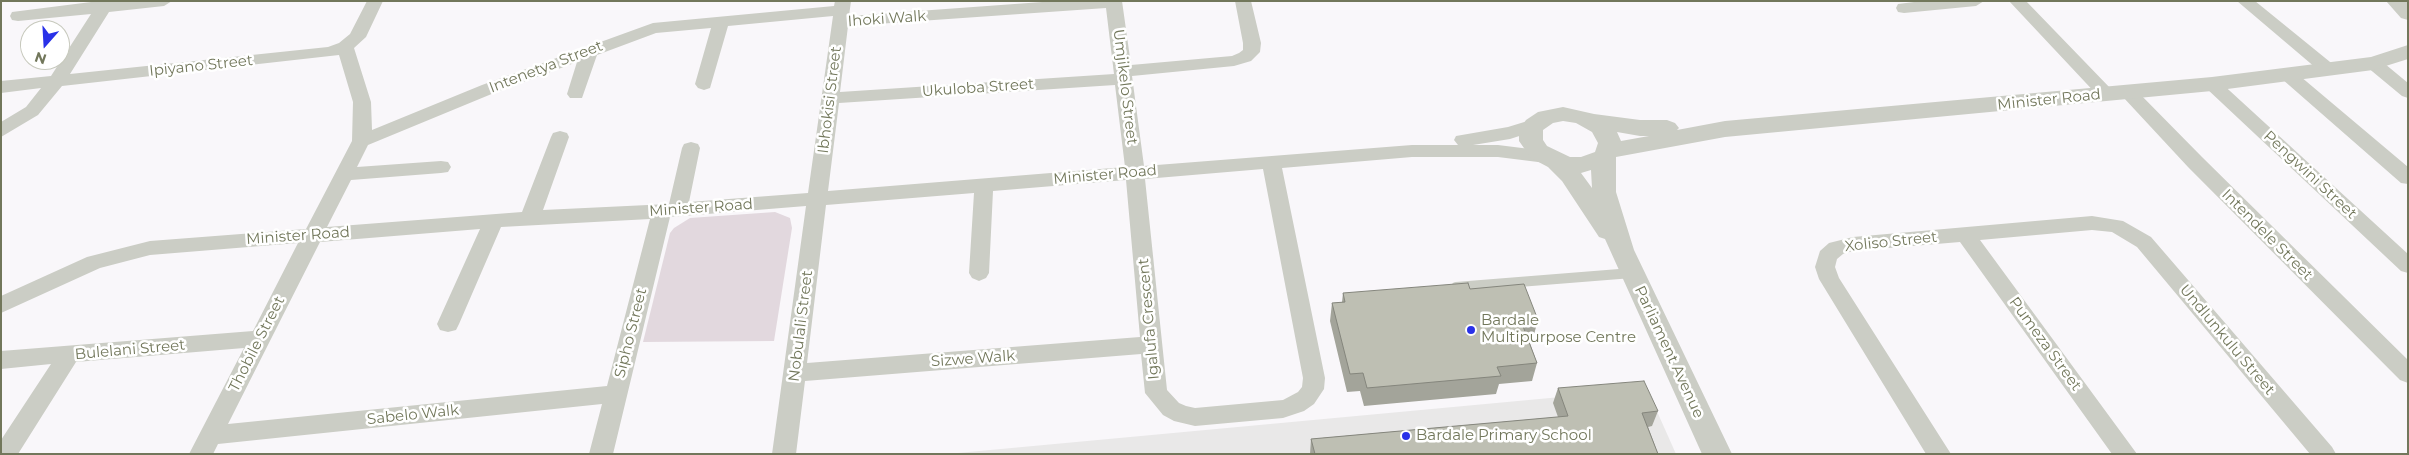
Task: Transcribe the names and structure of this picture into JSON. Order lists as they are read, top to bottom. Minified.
{"streets":{"street":["Ihoki Walk","Ipiyano Street","Intenetya Street","Umjikelo Street","Ukuloba Street","Ibhokisi Street","Minister Road","Pengwini Street","Intendele Street","Xoliso Street","Igalufa Crescent","Nobulali Street","Sipho Street","Undlunkulu Street","Thobile Street","Pumeza Street","Bulelani Street","Parliament Avenue","Sizwe Walk","Sabelo Walk"]},"crossings":[["Ihoki Walk","Intenetya Street"],["Ihoki Walk","Umjikelo Street"],["Ihoki Walk","Ibhokisi Street"],["Intenetya Street","Ibhokisi Street"],["Umjikelo Street","Ukuloba Street"],["Umjikelo Street","Minister Road"],["Umjikelo Street","Igalufa Crescent"],["Ukuloba Street","Ibhokisi Street"],["Ibhokisi Street","Minister Road"],["Ibhokisi Street","Nobulali Street"],["Minister Road","Pengwini Street"],["Minister Road","Intendele Street"],["Minister Road","Igalufa Crescent"],["Minister Road","Nobulali Street"],["Minister Road","Sipho Street"],["Minister Road","Thobile Street"],["Minister Road","Parliament Avenue"],["Xoliso Street","Undlunkulu Street"],["Xoliso Street","Pumeza Street"],["Igalufa Crescent","Sizwe Walk"],["Nobulali Street","Sizwe Walk"],["Sipho Street","Sabelo Walk"],["Thobile Street","Bulelani Street"],["Thobile Street","Sabelo Walk"]],"places":["Bardale Multipurpose Centre","Bardale Primary School"],"north":"bottom"}
